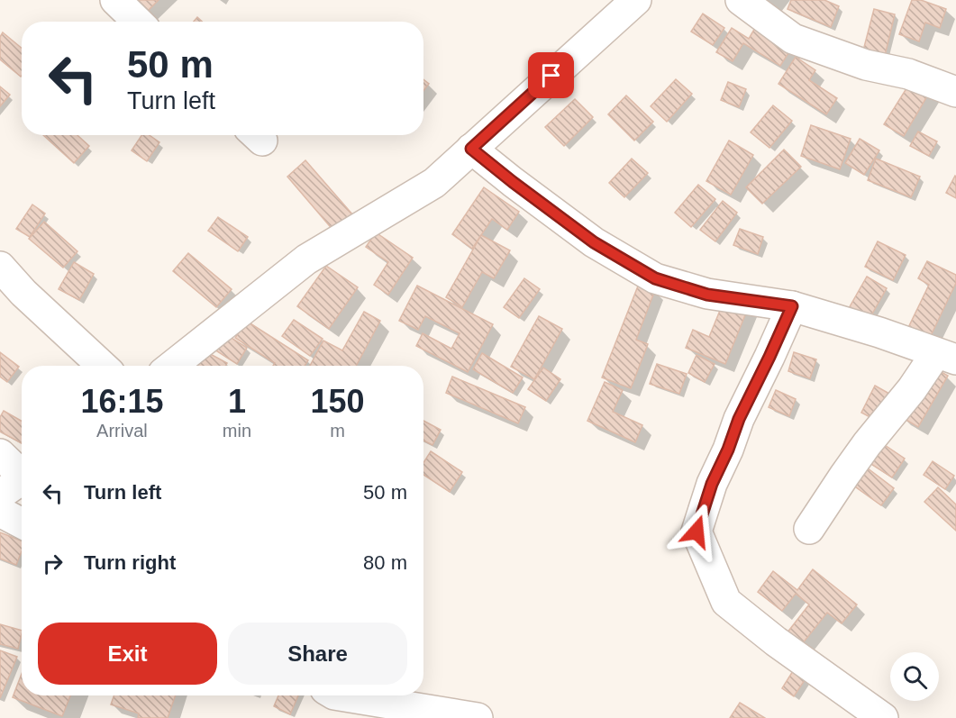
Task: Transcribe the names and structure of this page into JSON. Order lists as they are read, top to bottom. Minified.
{"page":{"turn":["50 m","Turn left"],"eta":["16:15","Arrival","1","min","150","m"],"list":[{"name":"Turn left","value":"50 m"},{"name":"Turn right","value":"80 m"}],"buttons":["Exit","Share"]}}
